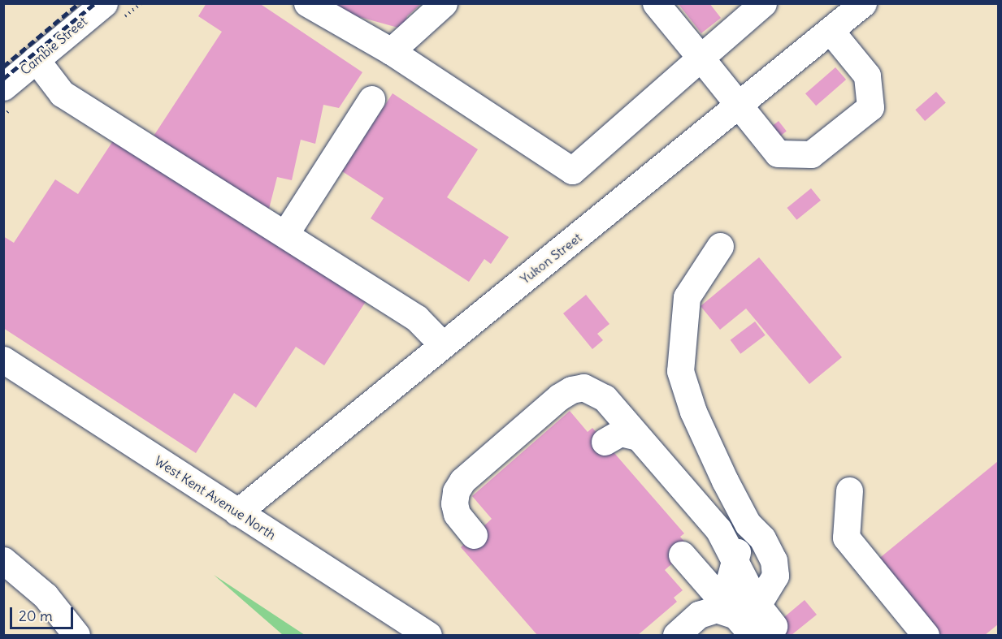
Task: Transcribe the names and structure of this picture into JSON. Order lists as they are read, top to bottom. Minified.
{"streets":{"street":["Cambie Street","Yukon Street","West Kent Avenue North"]},"crossings":[["Yukon Street","West Kent Avenue North"]],"scale_bar":"20 m"}
